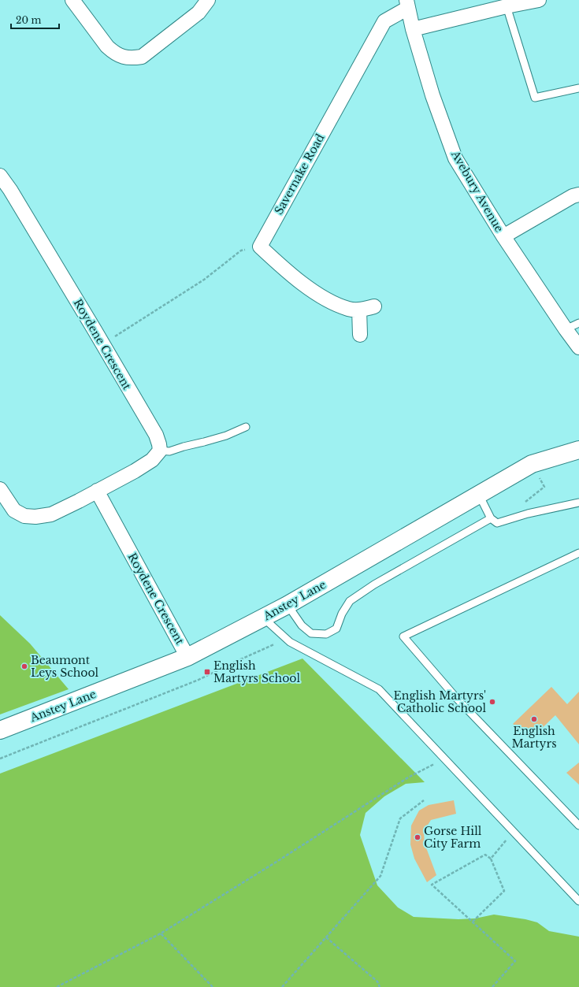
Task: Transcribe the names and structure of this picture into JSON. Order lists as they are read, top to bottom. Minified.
{"streets":{"main road":["Anstey Lane"],"street":["Savernake Road","Avebury Avenue","Roydene Crescent"]},"crossings":[["Savernake Road","Avebury Avenue"],["Roydene Crescent","Anstey Lane"]],"places":{"other":["Beaumont Leys School","English Martyrs' Catholic School","English Martyrs","Gorse Hill City Farm"],"transit":["English Martyrs School"]},"scale_bar":"20 m"}
